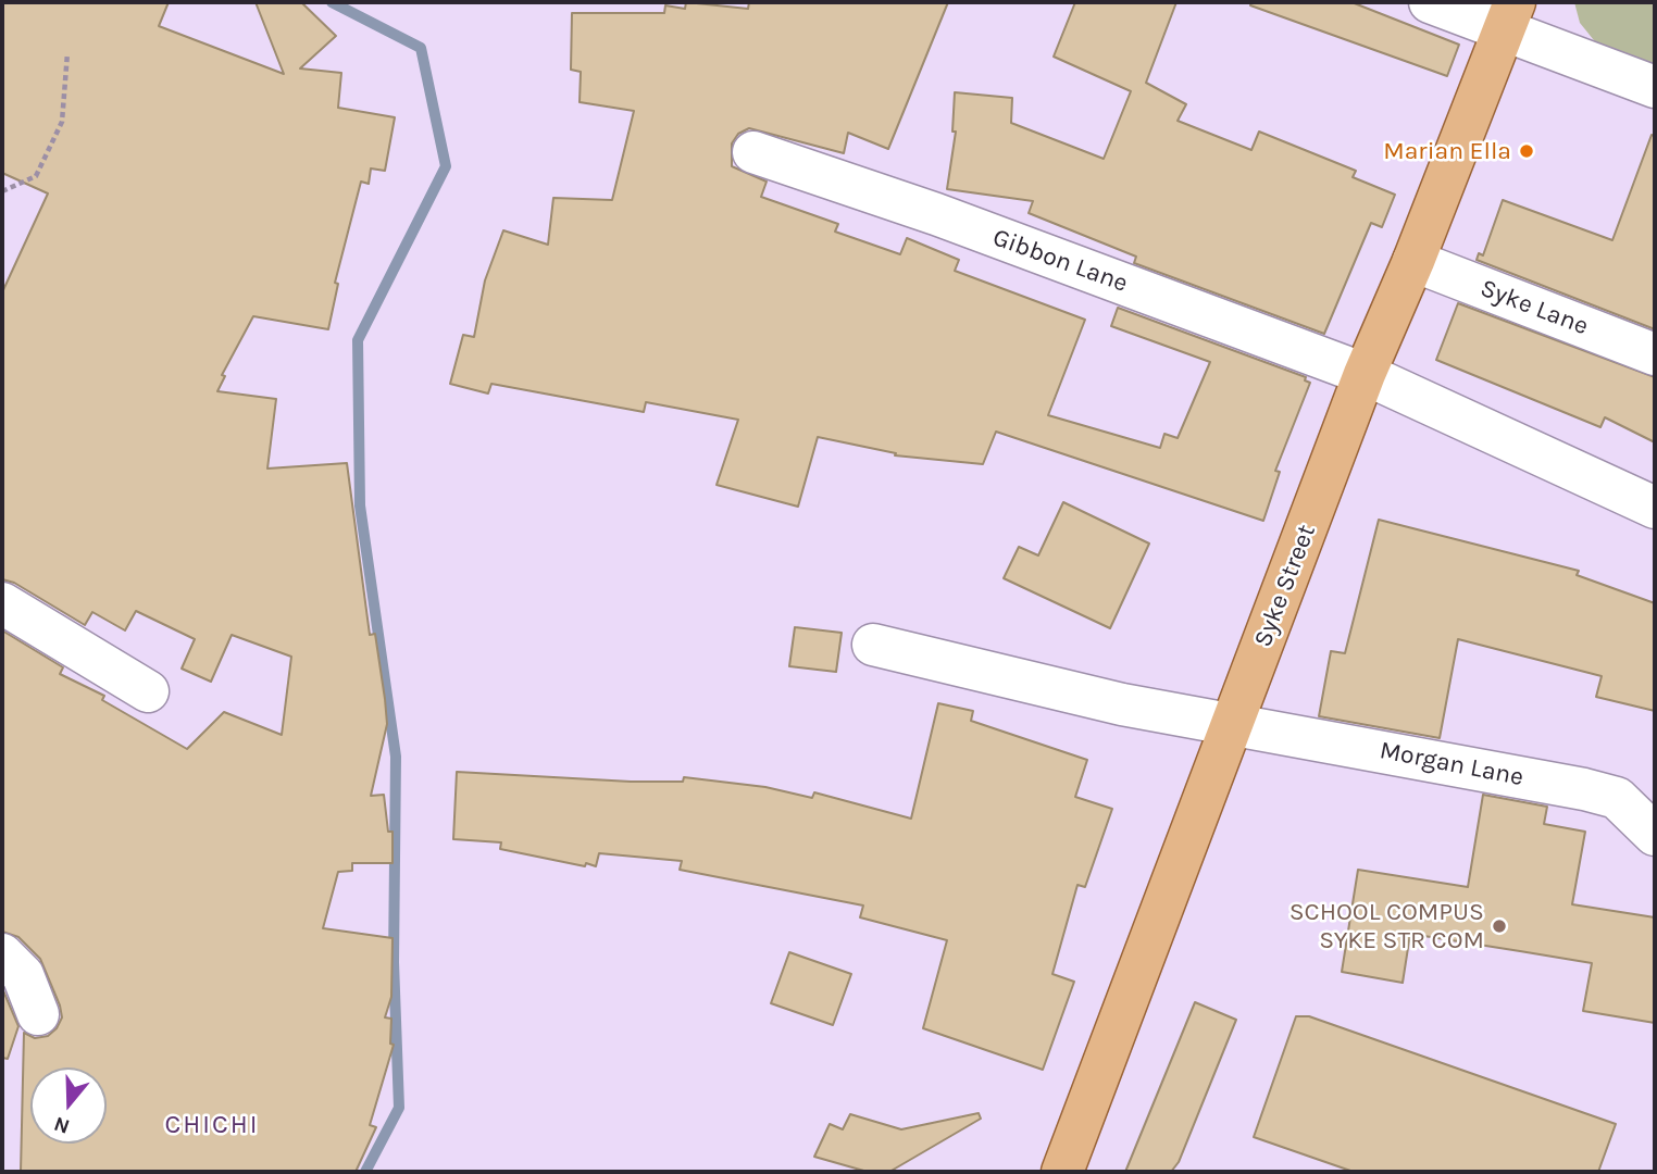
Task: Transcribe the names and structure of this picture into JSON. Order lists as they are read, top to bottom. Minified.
{"streets":{"main road":["Syke Street"],"street":["Gibbon Lane","Syke Lane","Morgan Lane"]},"crossings":[["Gibbon Lane","Syke Street"],["Syke Lane","Syke Street"],["Syke Street","Morgan Lane"]],"districts":["CHICHI"],"places":["Marian Ella","SCHOOL COMPUS SYKE STR COM"],"north":"bottom"}
